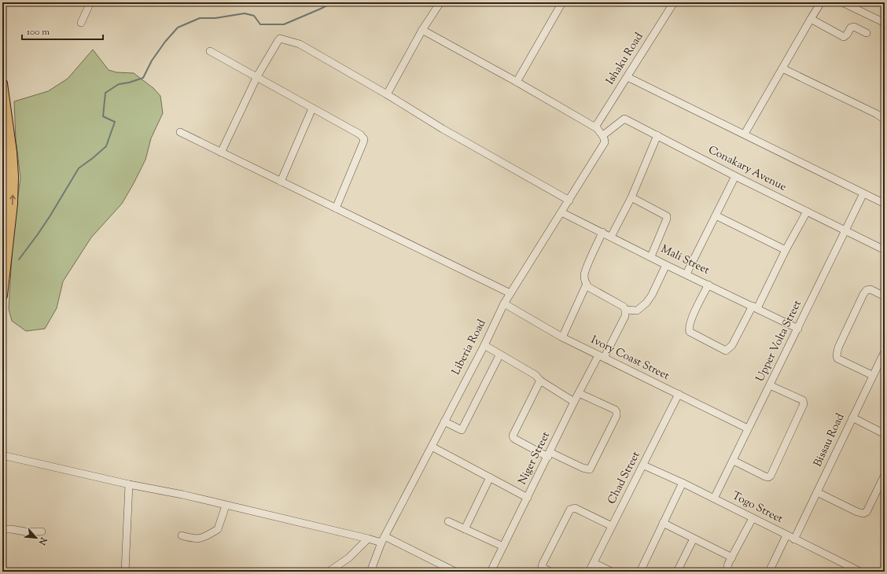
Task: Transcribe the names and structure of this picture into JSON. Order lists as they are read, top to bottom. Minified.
{"streets":{"street":["Ishaku Road","Conakary Avenue","Mali Street","Upper Volta Street","Liberia Road","Ivory Coast Street","Bissau Road","Niger Street","Chad Street","Togo Street"]},"crossings":[["Conakary Avenue","Upper Volta Street"],["Conakary Avenue","Liberia Road"],["Mali Street","Upper Volta Street"],["Mali Street","Liberia Road"],["Upper Volta Street","Ivory Coast Street"],["Upper Volta Street","Togo Street"],["Liberia Road","Ivory Coast Street"],["Ivory Coast Street","Niger Street"],["Ivory Coast Street","Chad Street"],["Bissau Road","Togo Street"],["Chad Street","Togo Street"]],"scale_bar":"100 m","north":"bottom right"}
